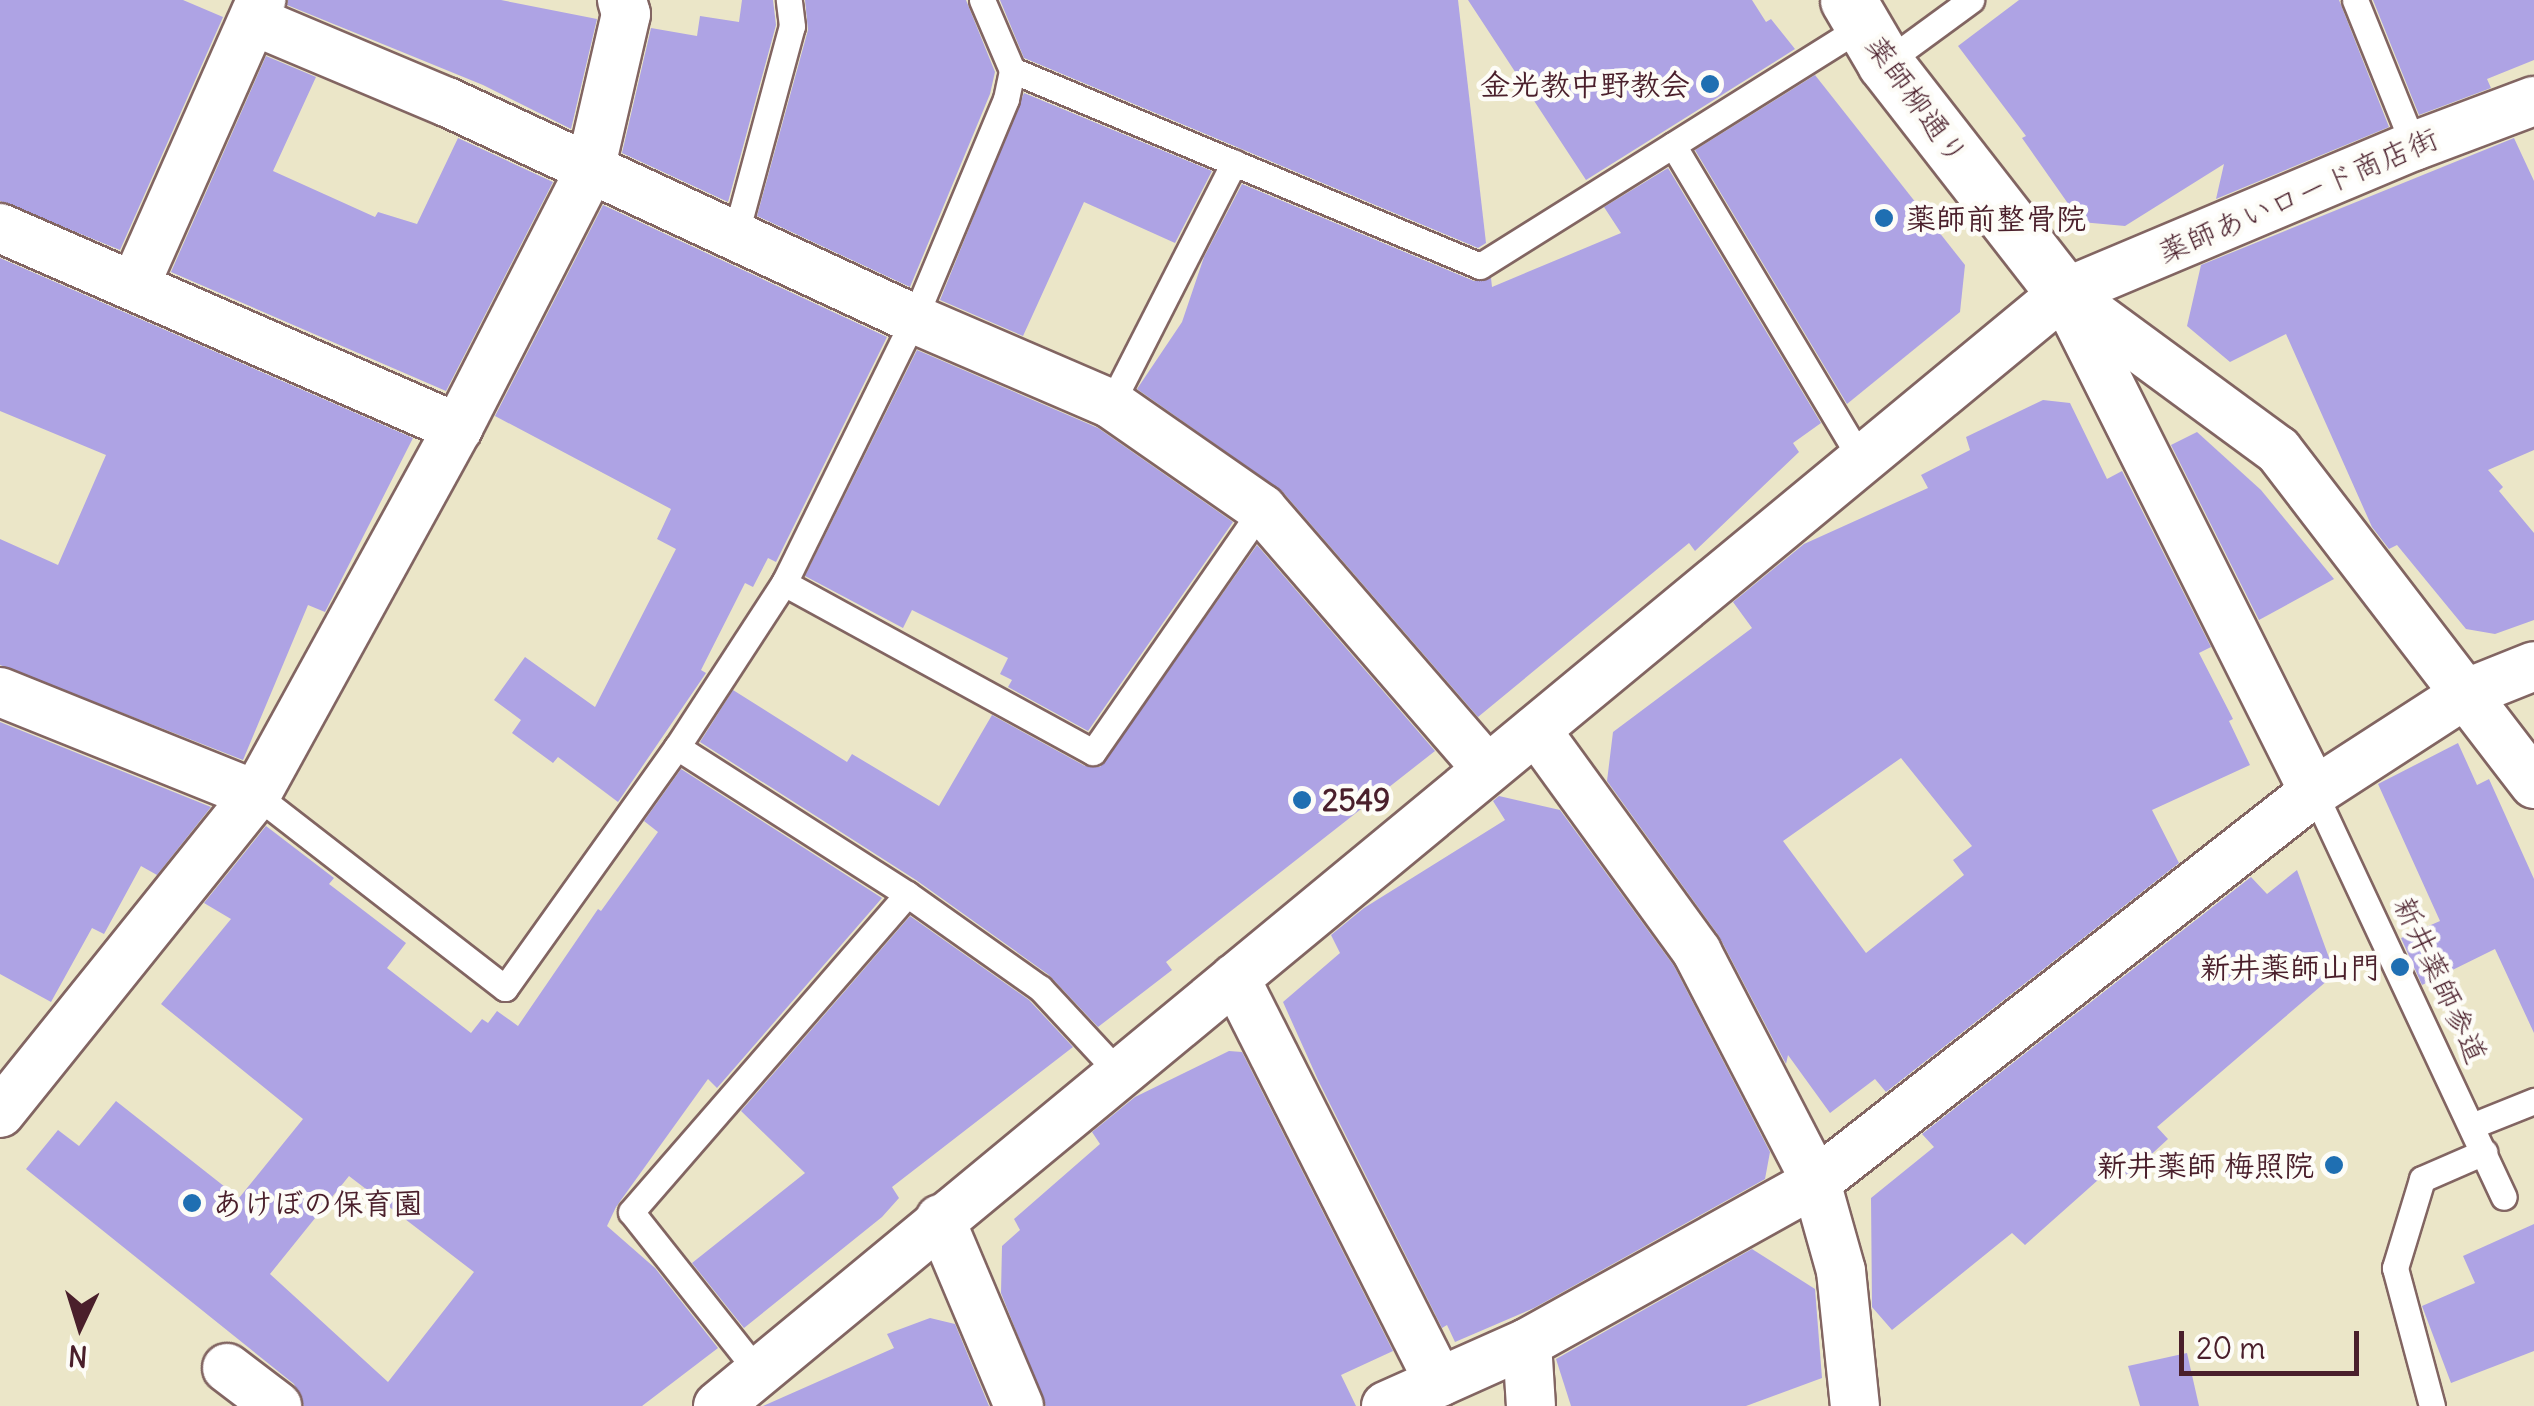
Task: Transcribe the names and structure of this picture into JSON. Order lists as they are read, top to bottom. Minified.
{"streets":{"street":["薬師柳通り","薬師あいロード商店街"],"lane":["新井薬師参道"]},"crossings":[["薬師柳通り","薬師あいロード商店街"]],"places":["金光教中野教会","薬師前整骨院","2549","新井薬師山門","新井薬師 梅照院","あけぼの保育園"],"scale_bar":"20 m","north":"bottom"}
